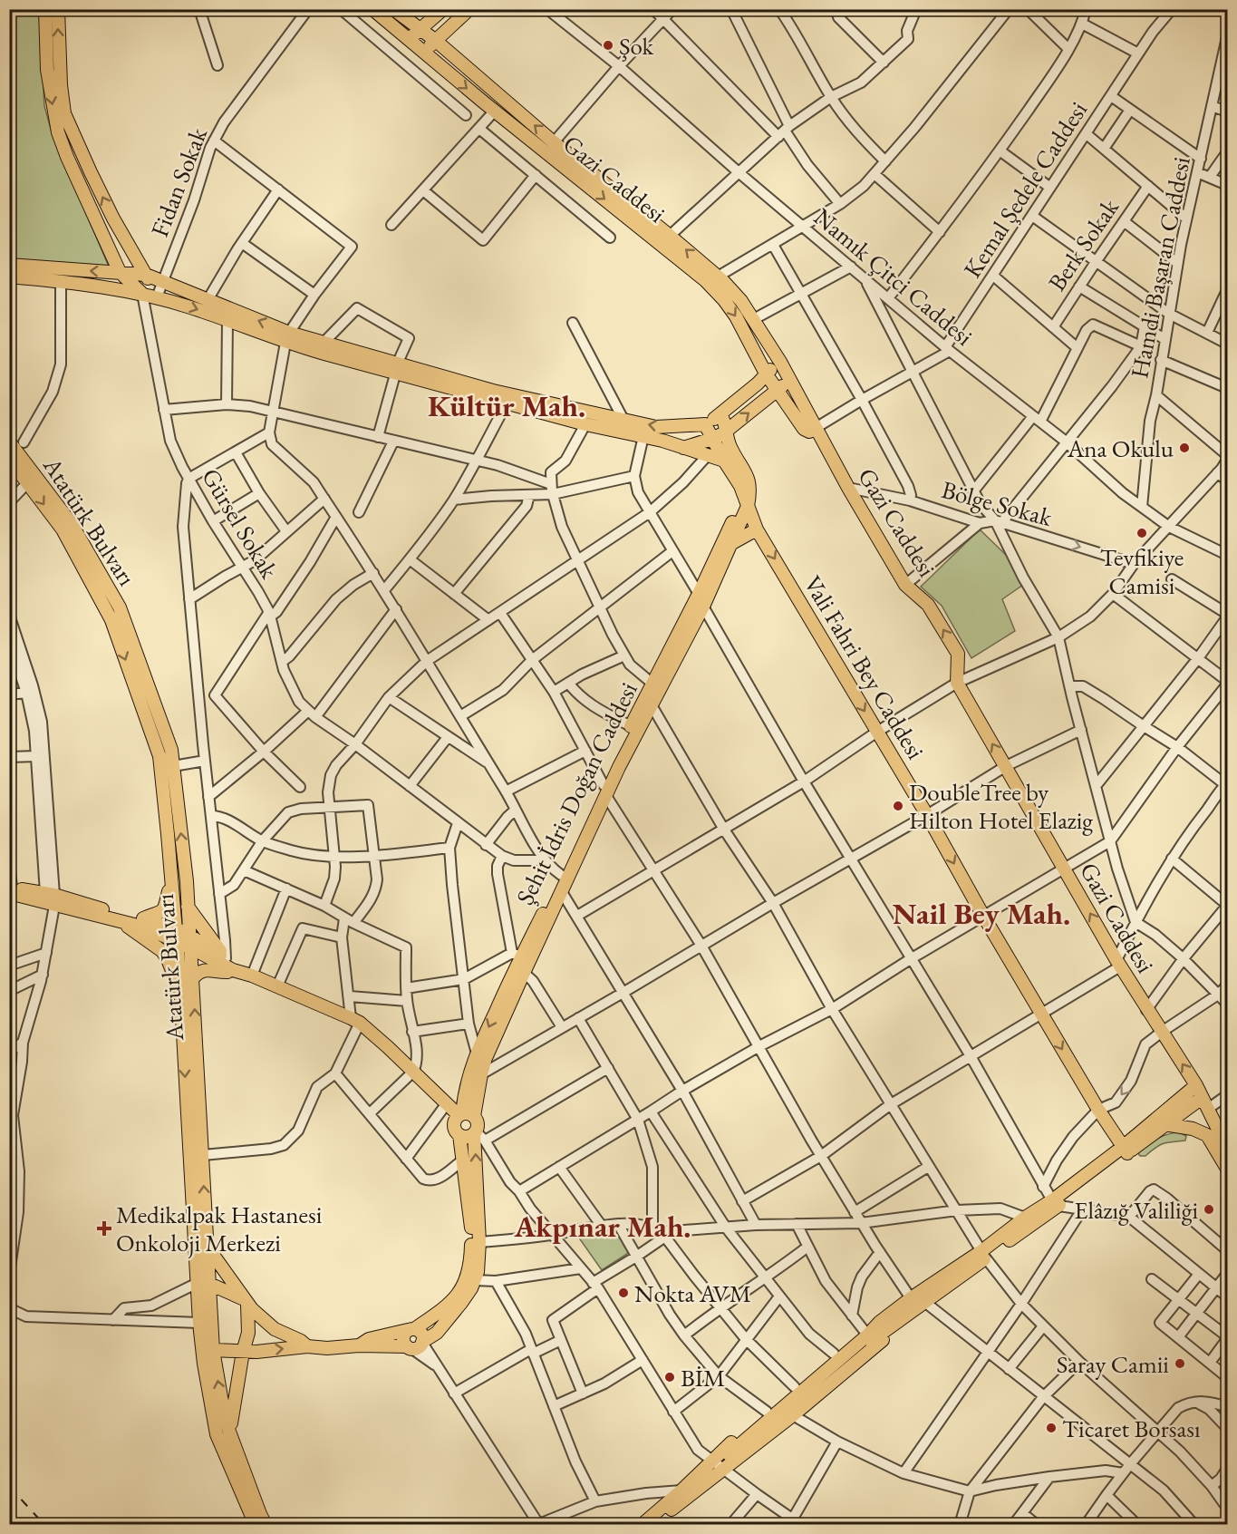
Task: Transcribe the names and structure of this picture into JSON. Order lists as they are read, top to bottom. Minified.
{"streets":{"main road":["Gazi Caddesi","Atatürk Bulvarı","Vali Fahri Bey Caddesi","Şehit İdris Doğan Caddesi"],"street":["Fidan Sokak","Kemal Şedele Caddesi","Berk Sokak","Hamdi Başaran Caddesi","Namık Çitci Caddesi","Bölge Sokak","Gürsel Sokak"]},"crossings":[["Gazi Caddesi","Bölge Sokak"],["Kemal Şedele Caddesi","Namık Çitci Caddesi"],["Hamdi Başaran Caddesi","Namık Çitci Caddesi"],["Vali Fahri Bey Caddesi","Şehit İdris Doğan Caddesi"]],"one_way":["Bölge Sokak","Vali Fahri Bey Caddesi"],"districts":["Kültür Mah.","Nail Bey Mah.","Akpınar Mah."],"places":{"other":["Şok","Ana Okulu","Tevfikiye Camisi","DoubleTree by Hilton Hotel Elazig","Elâzığ Valiliği","Nokta AVM","Saray Camii","BİM","Ticaret Borsası"],"health":["Medikalpak Hastanesi Onkoloji Merkezi"]}}
